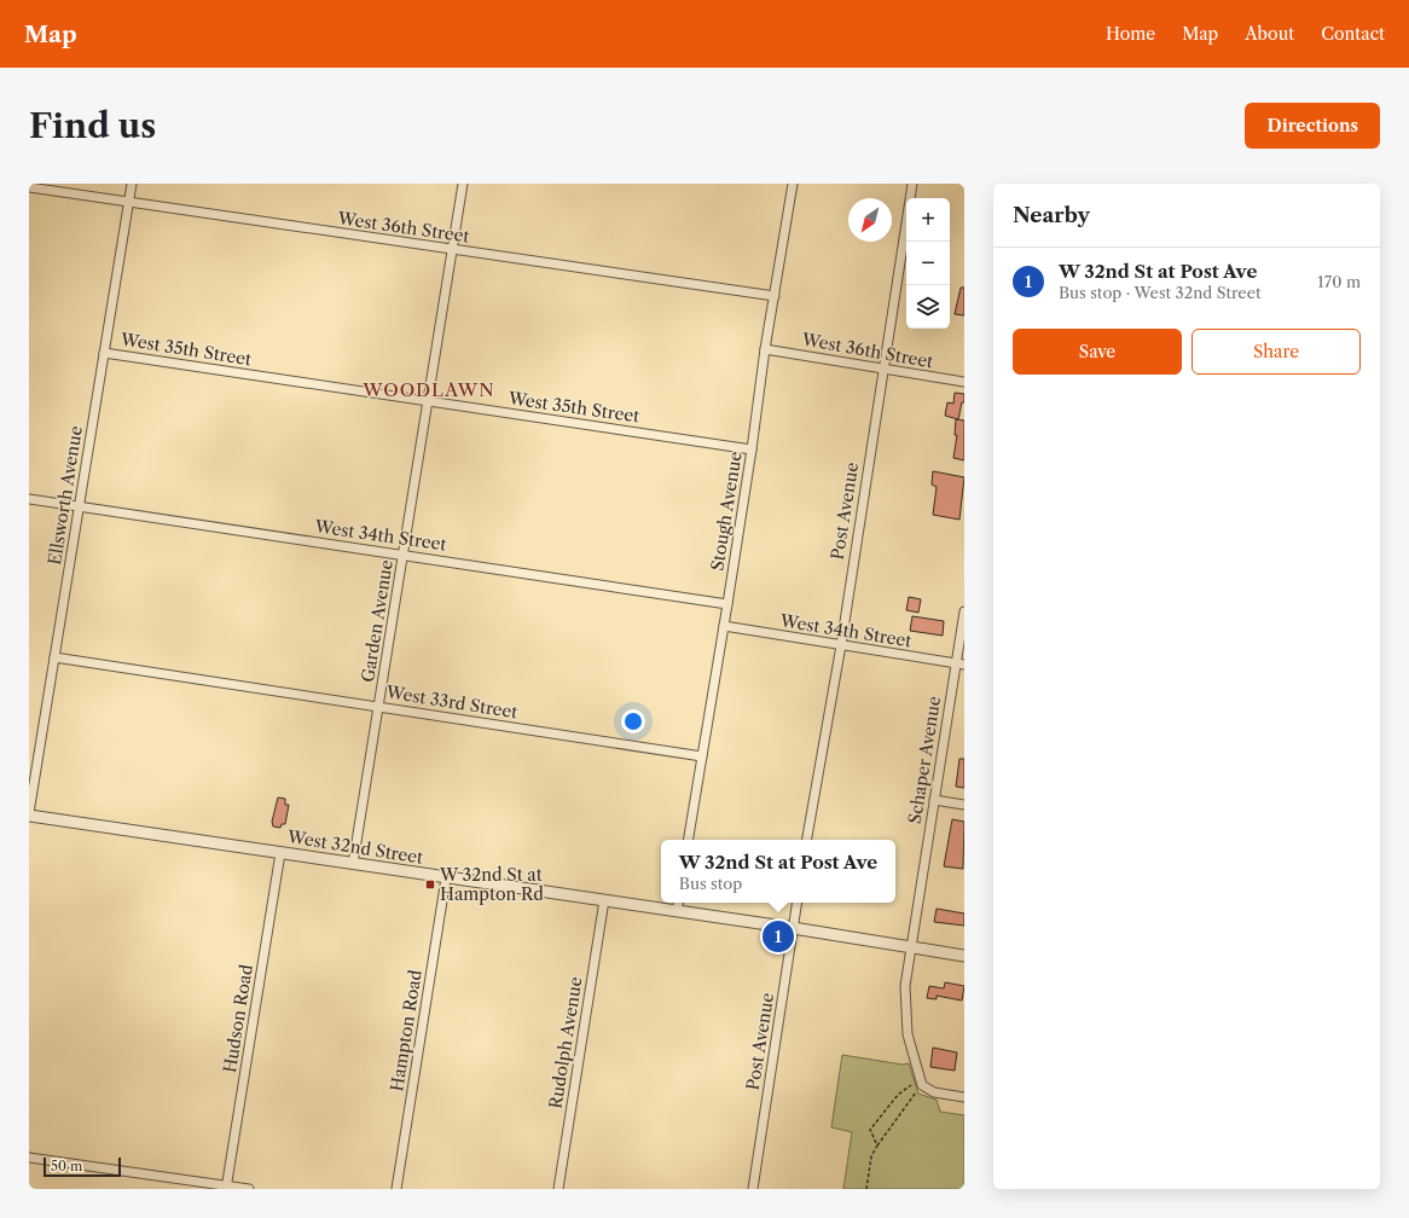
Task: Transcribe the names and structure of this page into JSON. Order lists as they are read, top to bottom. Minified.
{"streets":{"street":["West 36th Street","West 35th Street","Ellsworth Avenue","Stough Avenue","Post Avenue","West 34th Street","Garden Avenue","West 33rd Street","Schaper Avenue","West 32nd Street","Hudson Road","Hampton Road","Rudolph Avenue"]},"crossings":[["West 36th Street","Ellsworth Avenue"],["West 36th Street","Stough Avenue"],["West 36th Street","Post Avenue"],["West 36th Street","Garden Avenue"],["West 35th Street","Ellsworth Avenue"],["West 35th Street","Stough Avenue"],["West 35th Street","Garden Avenue"],["Ellsworth Avenue","West 34th Street"],["Ellsworth Avenue","West 33rd Street"],["Ellsworth Avenue","West 32nd Street"],["Stough Avenue","West 34th Street"],["Stough Avenue","West 33rd Street"],["Post Avenue","West 34th Street"],["Post Avenue","West 32nd Street"],["West 34th Street","Garden Avenue"],["West 34th Street","Schaper Avenue"],["Garden Avenue","West 33rd Street"],["Garden Avenue","West 32nd Street"],["Schaper Avenue","West 32nd Street"],["West 32nd Street","Hudson Road"],["West 32nd Street","Hampton Road"],["West 32nd Street","Rudolph Avenue"]],"districts":["WOODLAWN"],"places":{"transit":["W 32nd St at Hampton Rd"]},"scale_bar":"50 m","north":"bottom left","page":{"header":"Map","nav":["Home","Map","About","Contact"],"buttons":["Directions",["Save","Share"]],"title":"Find us","heading":"Nearby","map_buttons":["+","−"],"list":[{"mark":"1","name":"W 32nd St at Post Ave","note":"Bus stop · West 32nd Street","value":"170 m"}],"popup":["W 32nd St at Post Ave","Bus stop"],"pins":"1","scale":"50 m"}}
